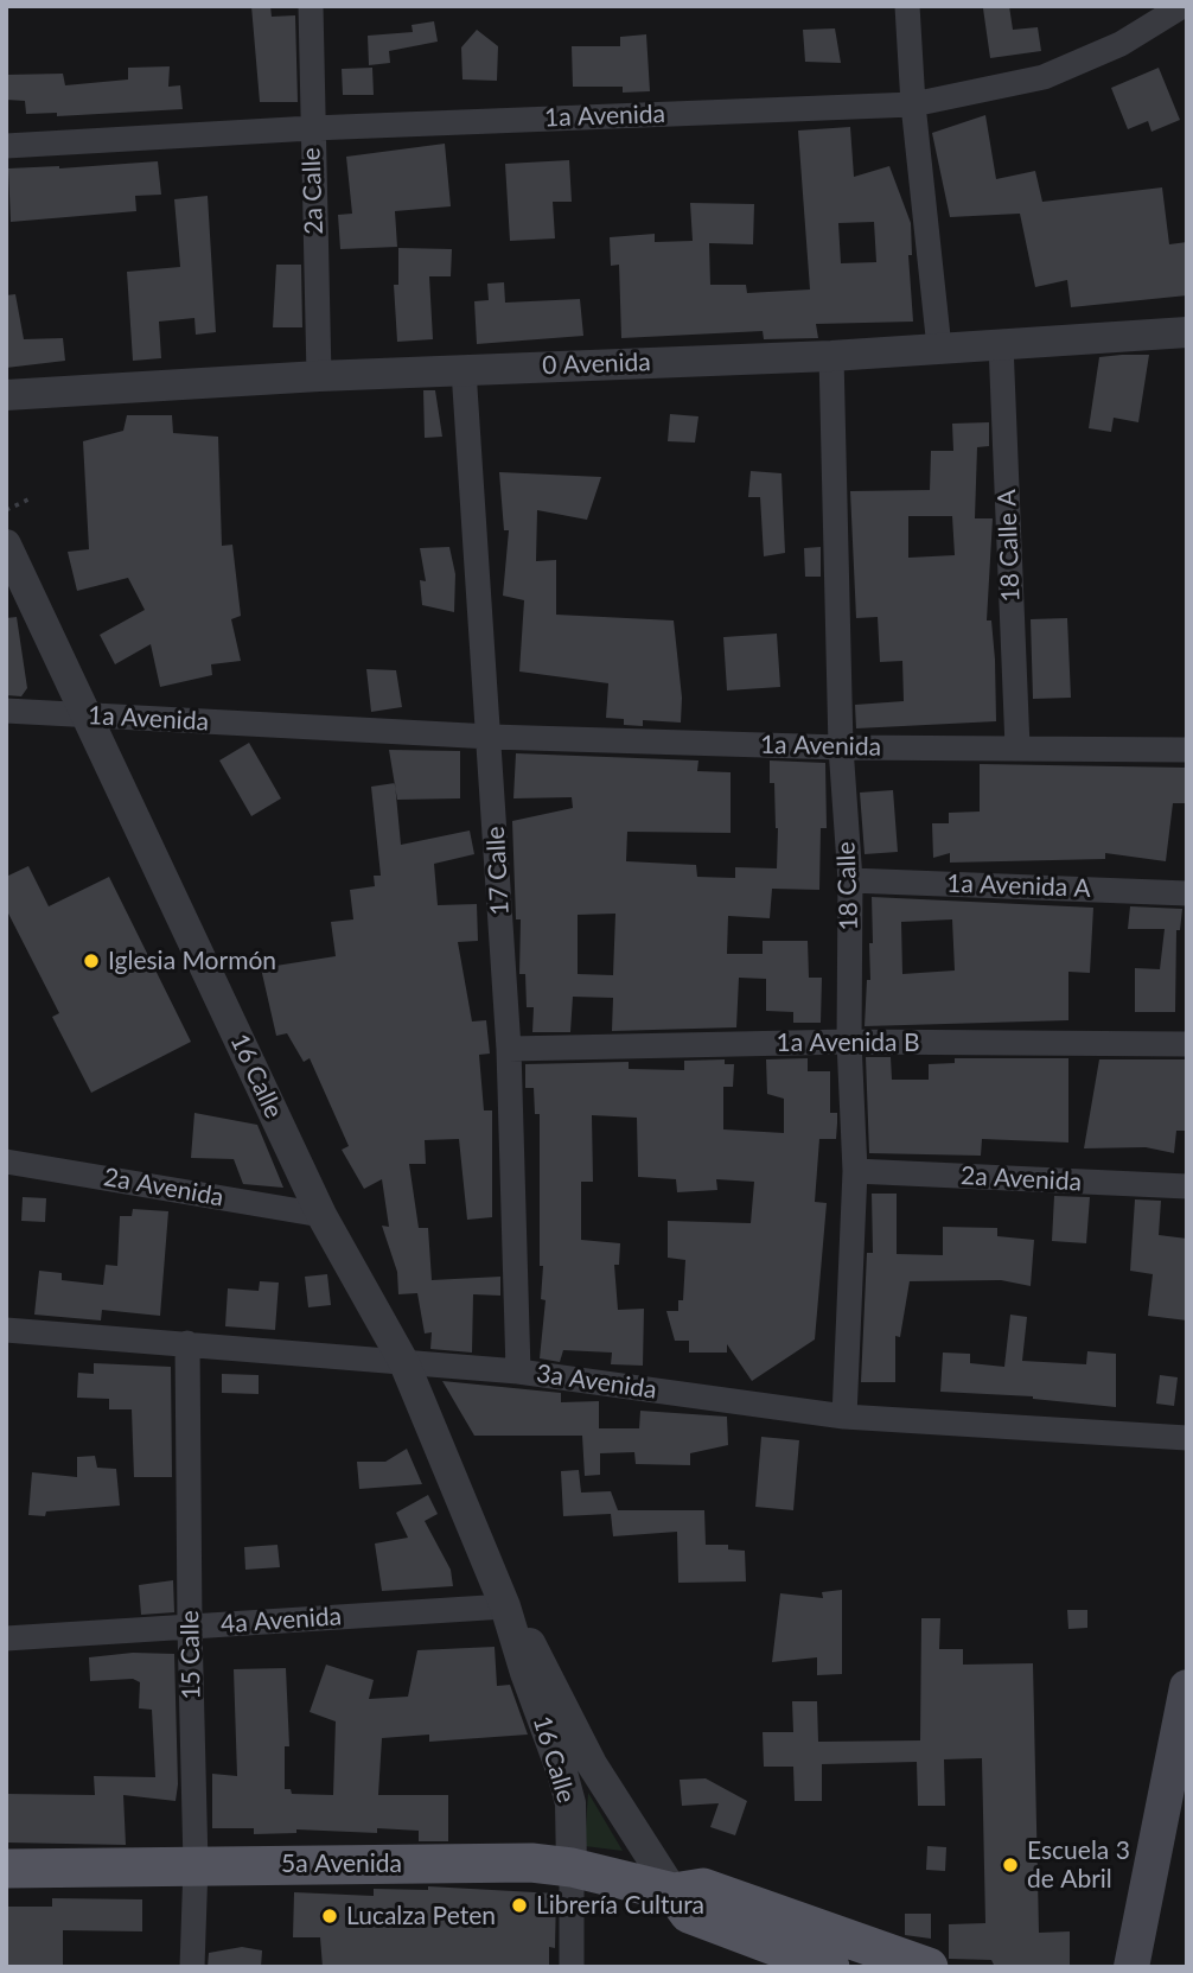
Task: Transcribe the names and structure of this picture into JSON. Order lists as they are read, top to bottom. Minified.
{"streets":{"main road":["5a Avenida"],"street":["1a Avenida","2a Calle","0 Avenida","18 Calle A","17 Calle","18 Calle","1a Avenida A","1a Avenida B","16 Calle","2a Avenida","3a Avenida","4a Avenida","15 Calle"]},"crossings":[["1a Avenida","2a Calle"],["1a Avenida","18 Calle A"],["1a Avenida","17 Calle"],["1a Avenida","18 Calle"],["1a Avenida","16 Calle"],["2a Calle","0 Avenida"],["0 Avenida","18 Calle A"],["0 Avenida","17 Calle"],["0 Avenida","18 Calle"],["17 Calle","1a Avenida B"],["17 Calle","3a Avenida"],["18 Calle","1a Avenida A"],["18 Calle","1a Avenida B"],["18 Calle","2a Avenida"],["18 Calle","3a Avenida"],["16 Calle","2a Avenida"],["16 Calle","3a Avenida"],["16 Calle","4a Avenida"],["16 Calle","5a Avenida"],["3a Avenida","15 Calle"],["4a Avenida","15 Calle"],["15 Calle","5a Avenida"]],"places":["Iglesia Mormón","Escuela 3 de Abril","Librería Cultura","Lucalza Peten"]}
